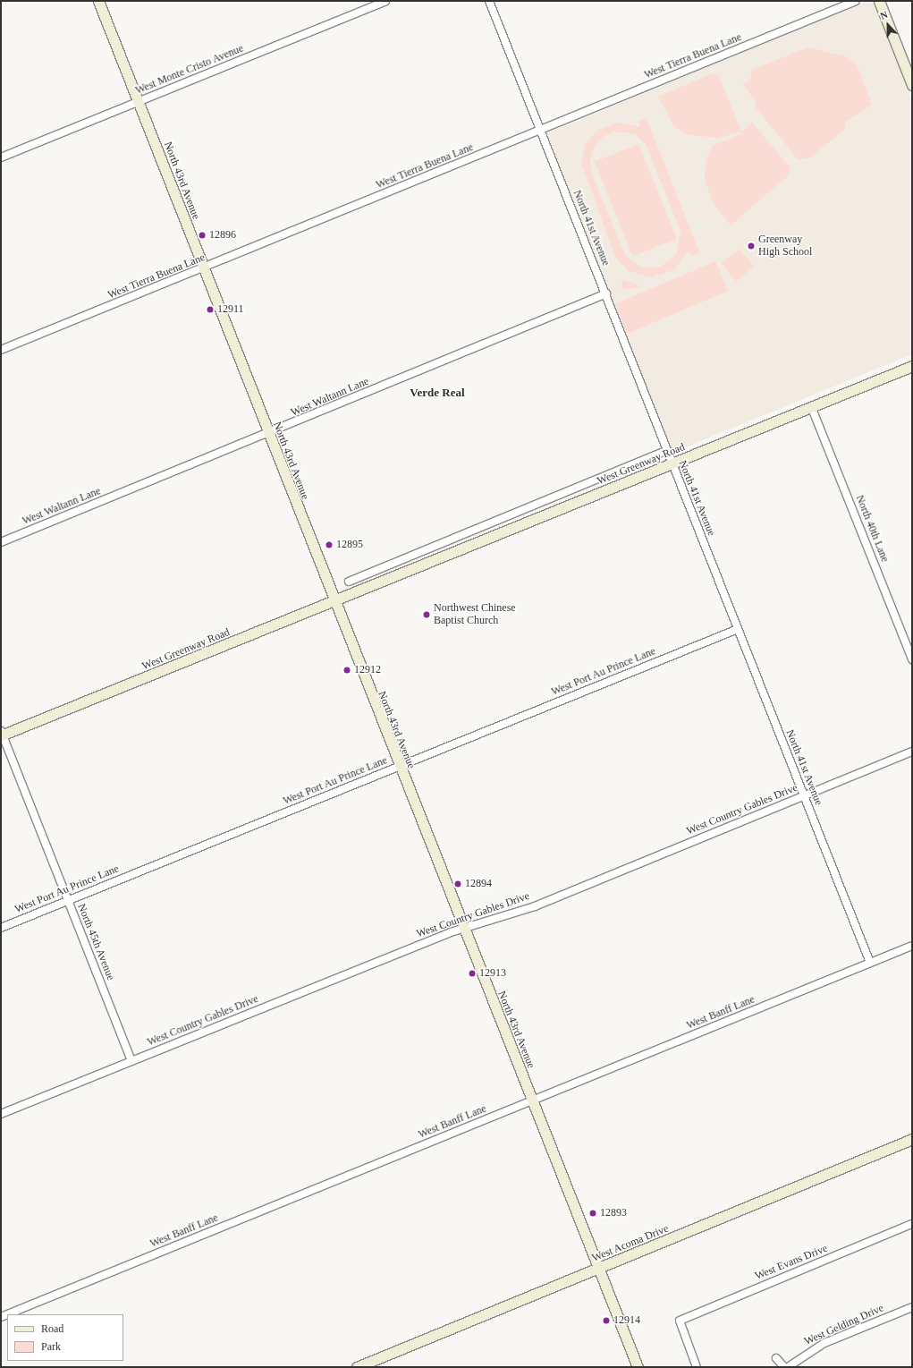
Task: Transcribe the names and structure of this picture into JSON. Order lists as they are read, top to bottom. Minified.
{"streets":{"main road":["North 43rd Avenue","West Greenway Road","West Acoma Drive"],"street":["West Tierra Buena Lane","West Monte Cristo Avenue","North 41st Avenue","West Waltann Lane","North 40th Lane","West Port Au Prince Lane","West Country Gables Drive","North 45th Avenue","West Banff Lane","West Evans Drive","West Gelding Drive"]},"crossings":[["West Tierra Buena Lane","North 43rd Avenue"],["West Tierra Buena Lane","North 41st Avenue"],["West Monte Cristo Avenue","North 43rd Avenue"],["North 43rd Avenue","West Waltann Lane"],["North 43rd Avenue","West Greenway Road"],["North 43rd Avenue","West Port Au Prince Lane"],["North 43rd Avenue","West Country Gables Drive"],["North 43rd Avenue","West Banff Lane"],["North 43rd Avenue","West Acoma Drive"],["North 41st Avenue","West Waltann Lane"],["North 41st Avenue","West Greenway Road"],["North 41st Avenue","West Port Au Prince Lane"],["North 41st Avenue","West Country Gables Drive"],["North 41st Avenue","West Banff Lane"],["West Greenway Road","North 40th Lane"],["West Greenway Road","North 45th Avenue"],["West Port Au Prince Lane","North 45th Avenue"],["West Country Gables Drive","North 45th Avenue"]],"districts":["Verde Real"],"places":["12896","Greenway High School","12911","12895","Northwest Chinese Baptist Church","12912","12894","12913","12893","12914"],"legend":["Road","Park"],"north":"top"}
